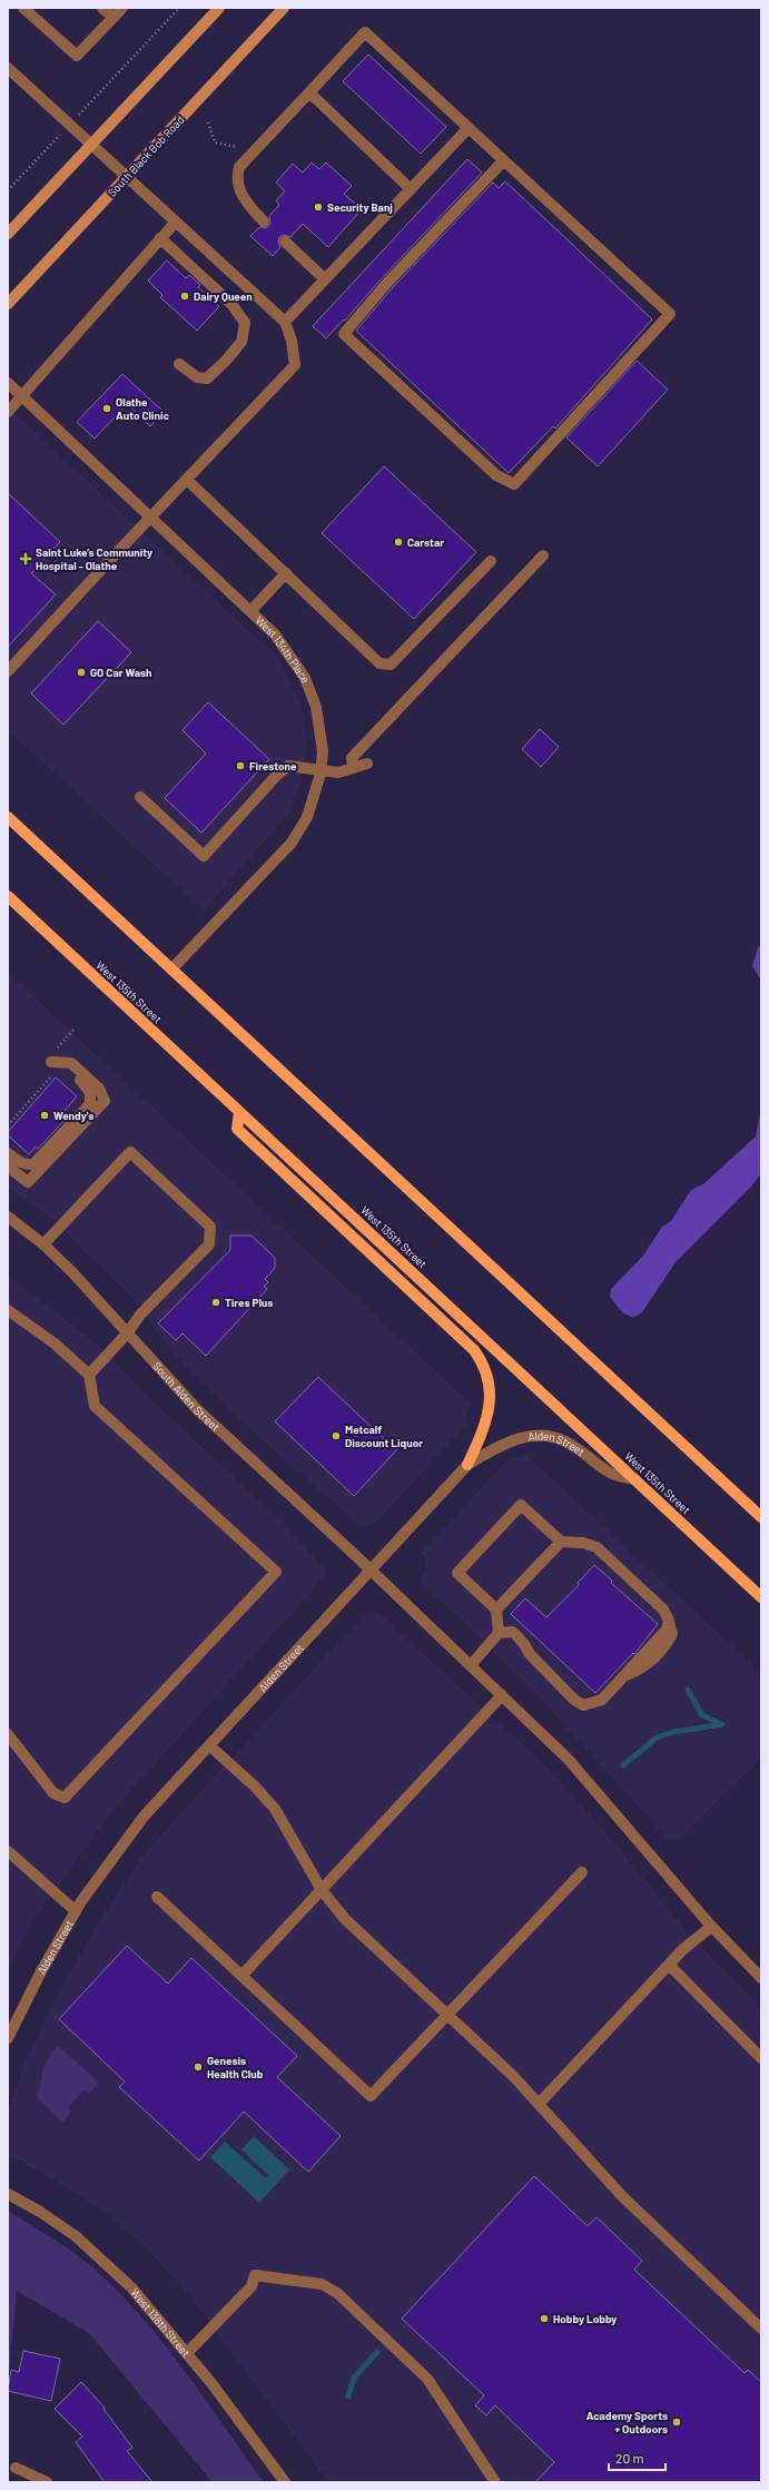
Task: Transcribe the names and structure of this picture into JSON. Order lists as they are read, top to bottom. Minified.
{"streets":{"main road":["South Black Bob Road","West 135th Street"],"street":["West 134th Place","South Alden Street","Alden Street","West 138th Street"]},"crossings":[["West 135th Street","Alden Street"],["South Alden Street","Alden Street"]],"places":{"other":["Security Banj","Dairy Queen","Olathe Auto Clinic","Carstar","GO Car Wash","Firestone","Wendy's","Tires Plus","Metcalf Discount Liquor","Genesis Health Club","Hobby Lobby","Academy Sports + Outdoors"],"health":["Saint Luke’s Community Hospital - Olathe"]},"scale_bar":"20 m"}
